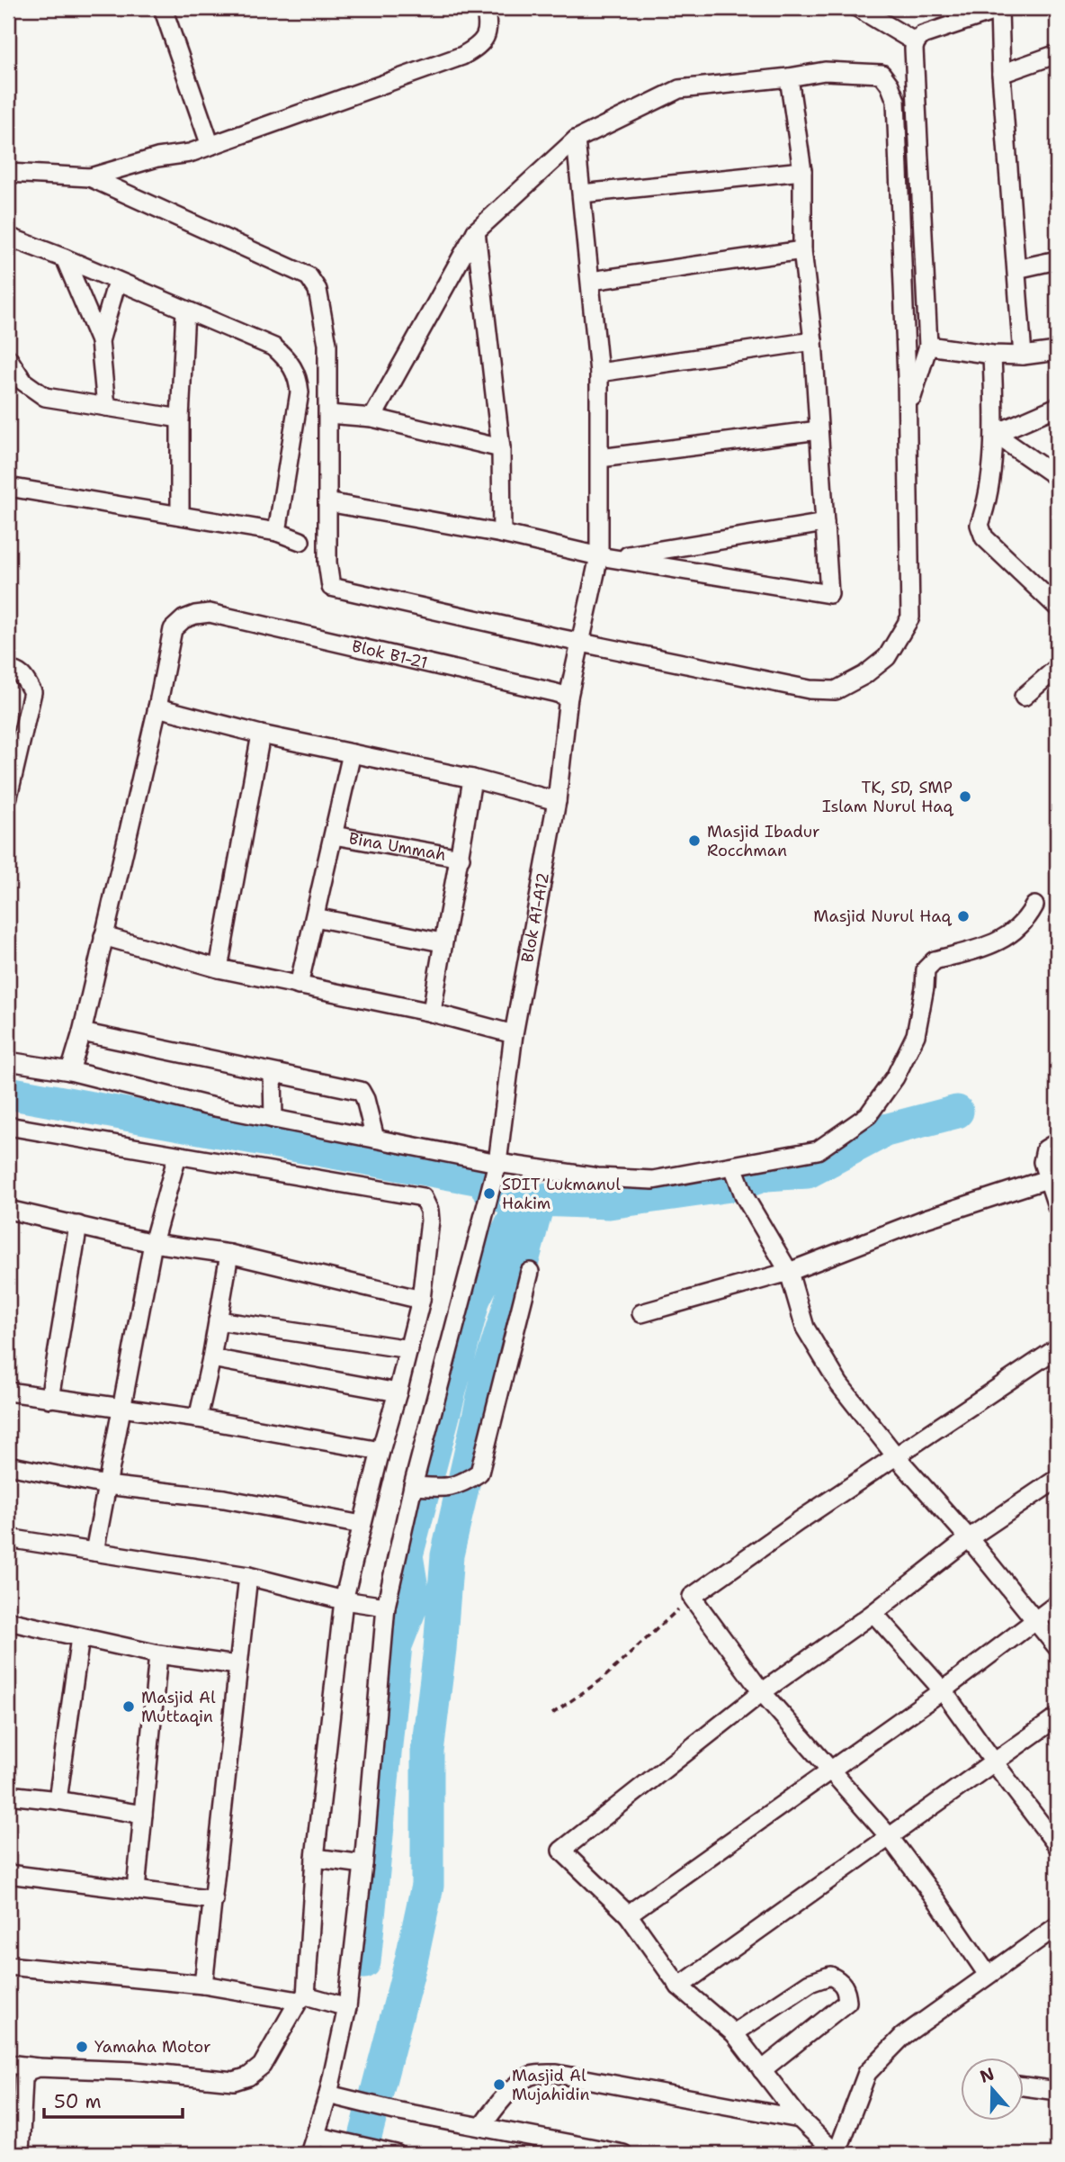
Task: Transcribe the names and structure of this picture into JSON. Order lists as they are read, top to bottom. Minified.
{"streets":{"street":["Blok B1-21","Bina Ummah","Blok A1-A12"]},"crossings":[["Blok B1-21","Blok A1-A12"]],"places":["TK, SD, SMP Islam Nurul Haq","Masjid Ibadur Rocchman","Masjid Nurul Haq","SDIT Lukmanul Hakim","Masjid Al Muttaqin","Yamaha Motor","Masjid Al Mujahidin"],"scale_bar":"50 m","north":"top"}
